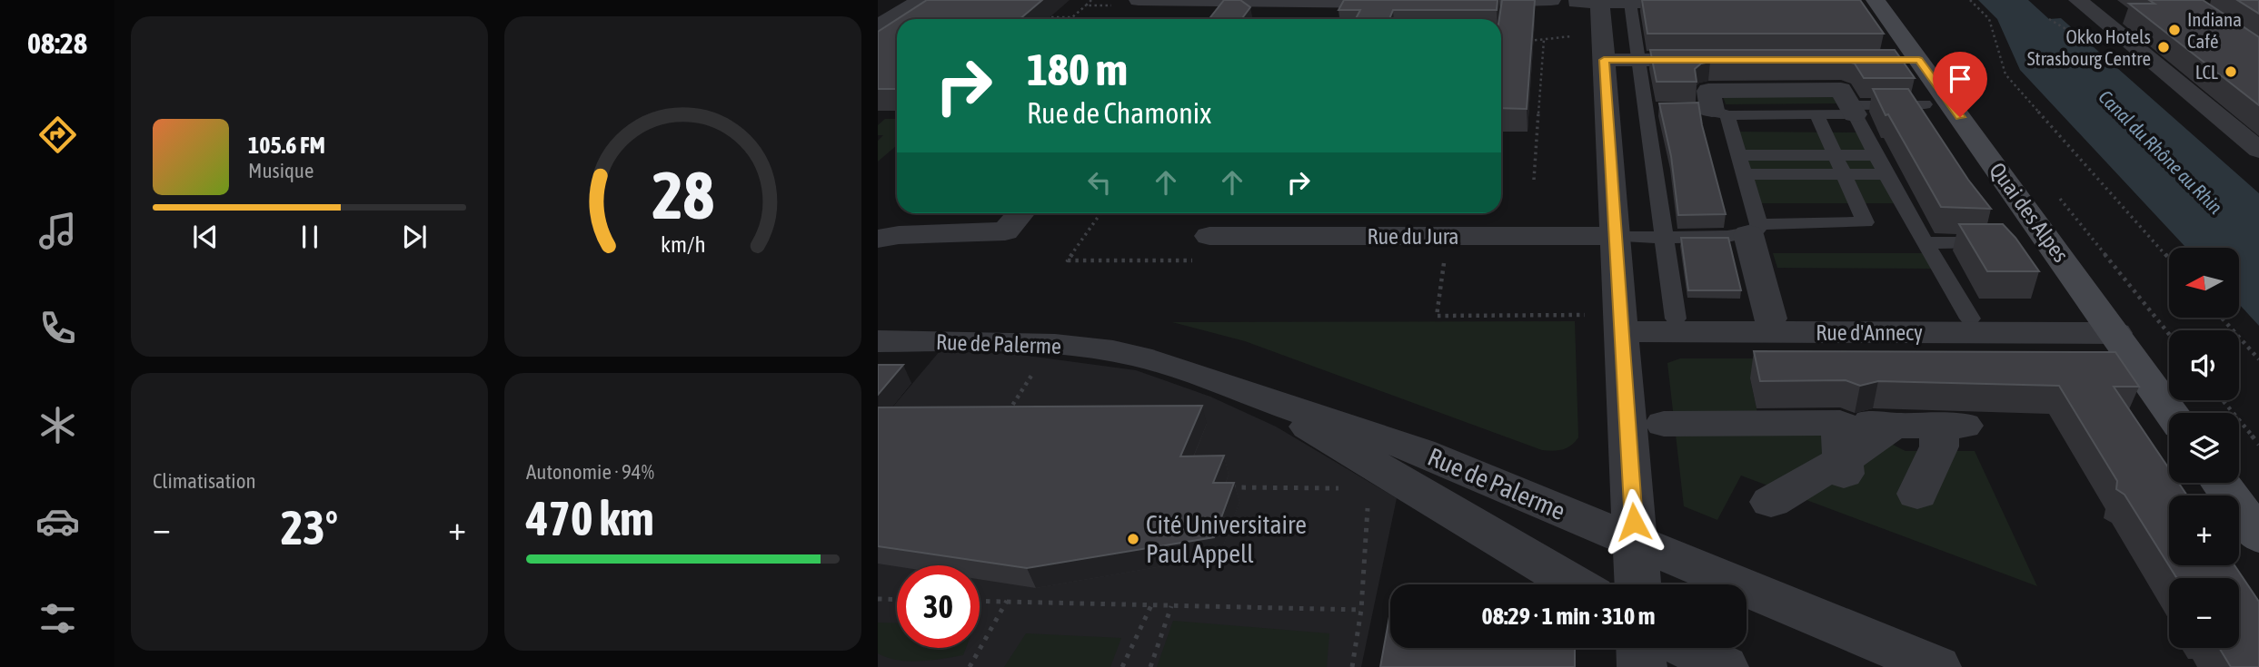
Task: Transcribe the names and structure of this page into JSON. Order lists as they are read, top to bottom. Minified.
{"streets":{"main road":["Quai des Alpes"],"street":["Rue du Jura","Rue d'Annecy","Rue de Palerme"]},"crossings":[["Quai des Alpes","Rue d'Annecy"]],"water":["Canal du Rhône au Rhin"],"places":["Indiana Café","Okko Hotels Strasbourg Centre","LCL","Cité Universitaire Paul Appell"],"north":"left","page":{"tabs":"08:28","turn":["180 m","Rue de Chamonix"],"song":["105.6 FM","Musique"],"map_buttons":["+","−"],"tile":["Climatisation",["Autonomie · 94%","470 km"]],"heat":["−","23°","+"],"limit":"30","trip":"08:29 · 1 min · 310 m","gauge":["28","km/h"]}}
